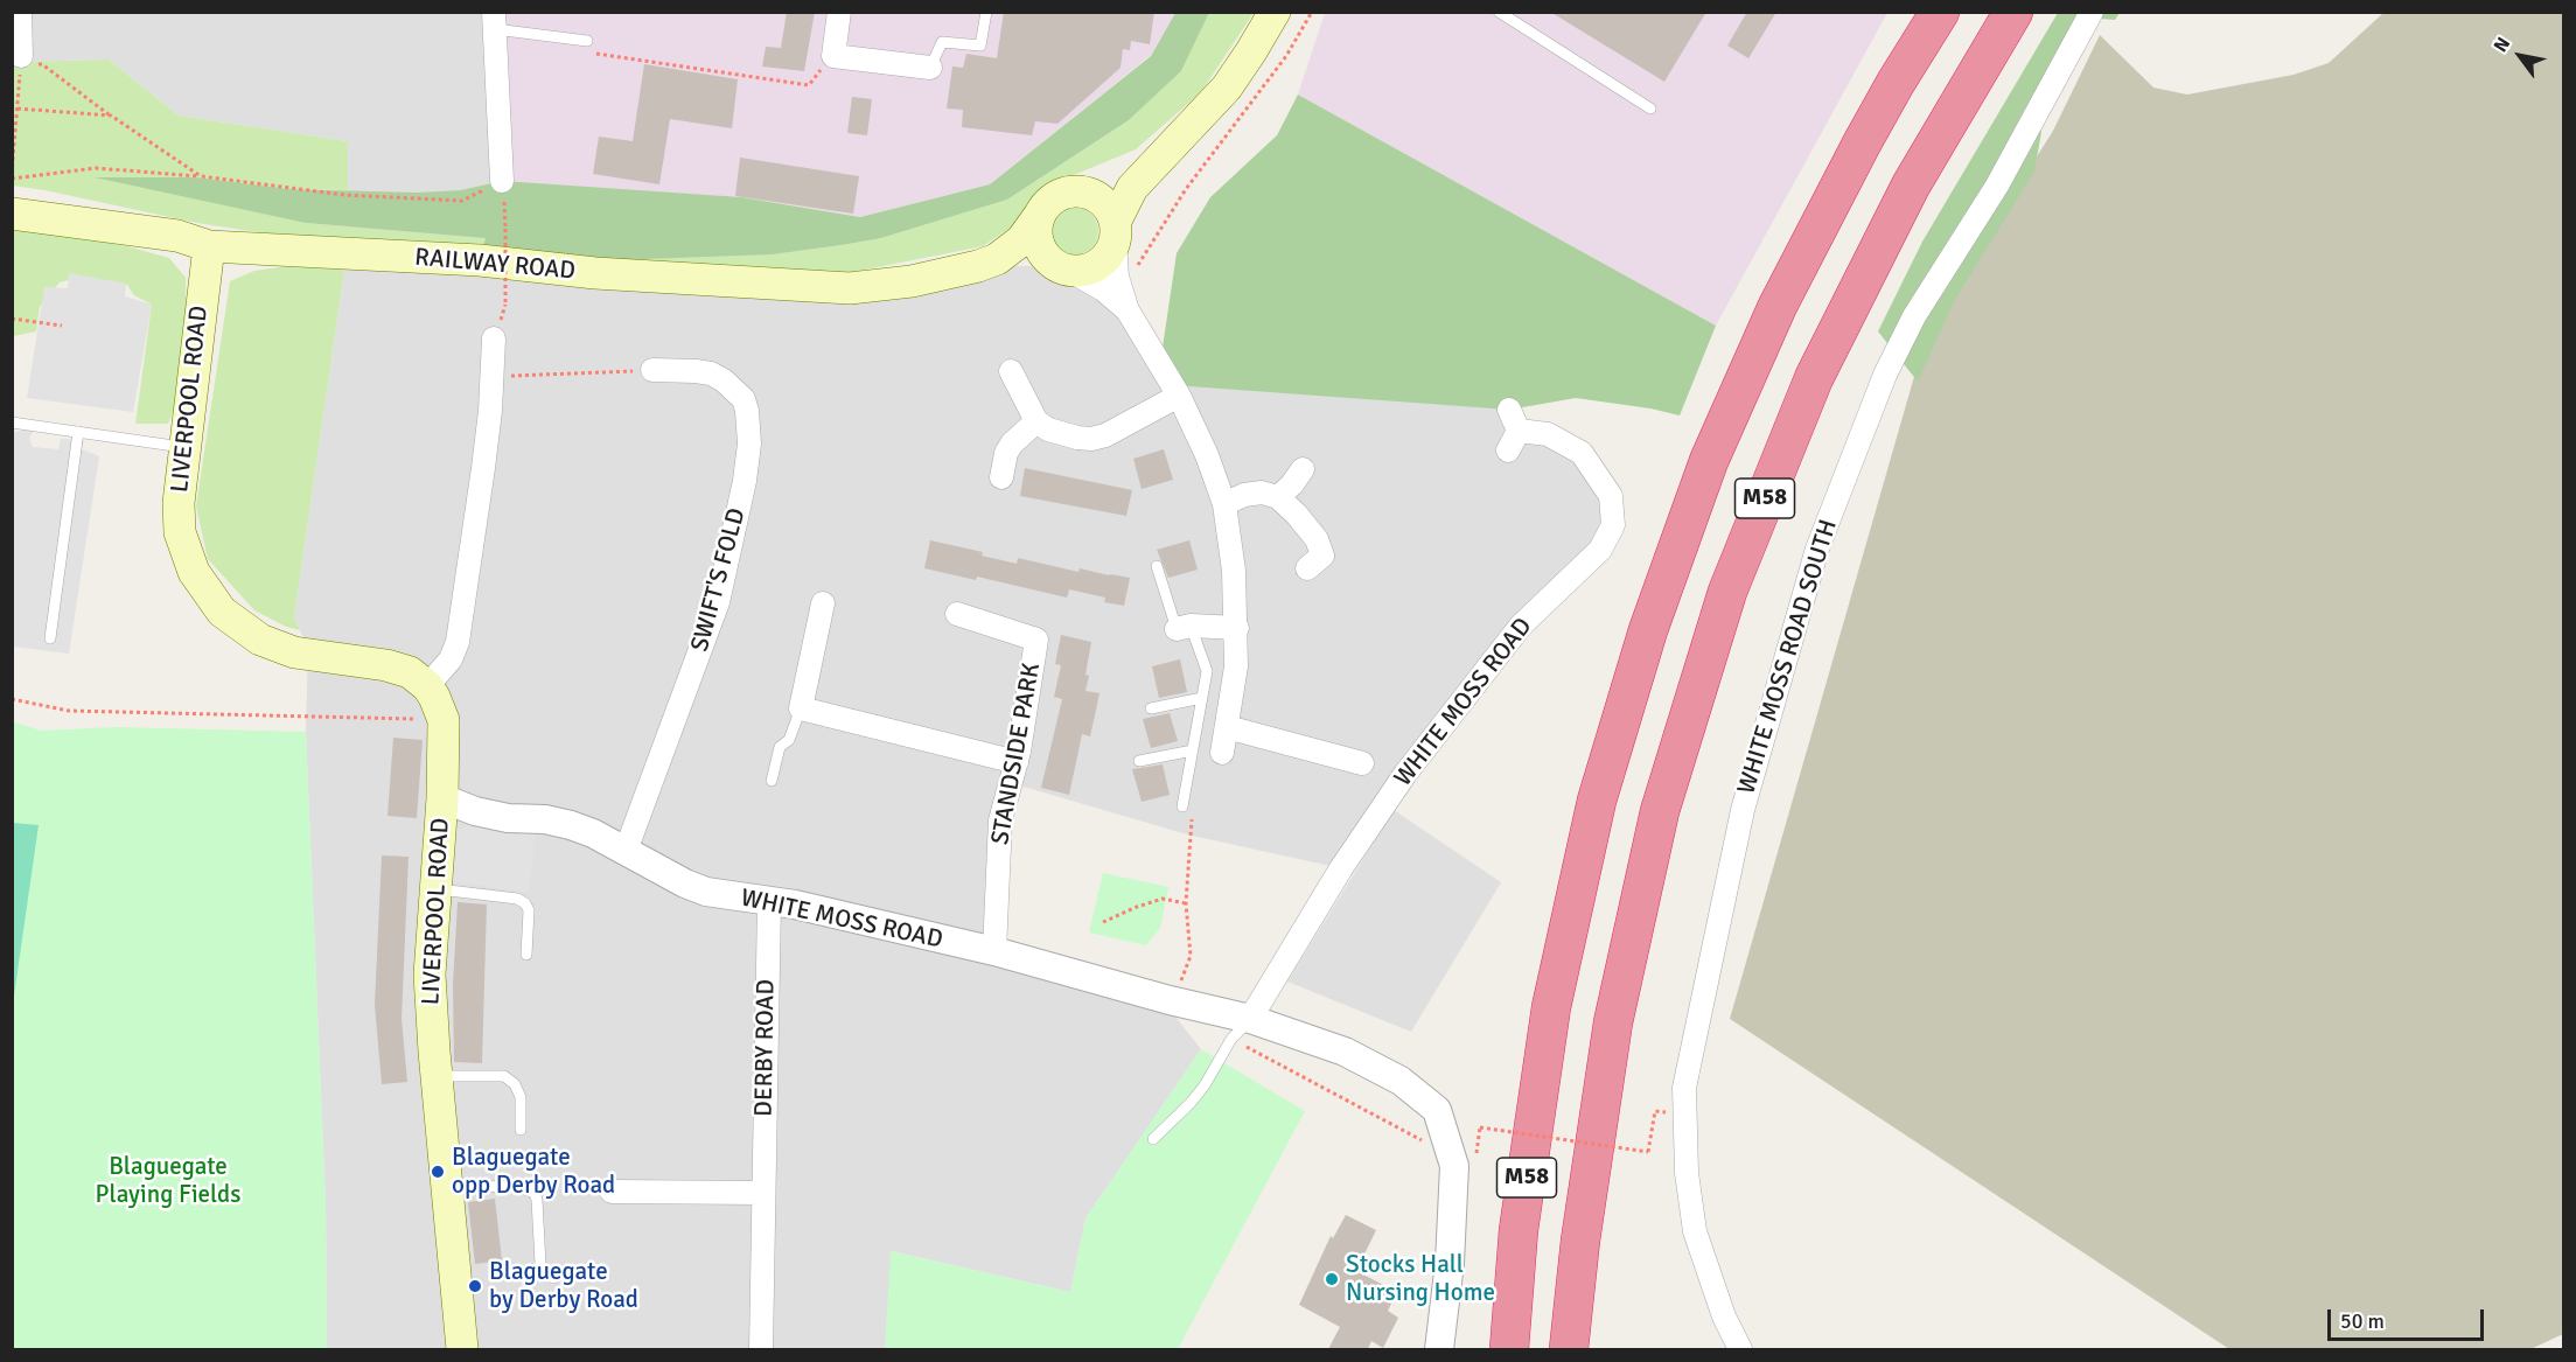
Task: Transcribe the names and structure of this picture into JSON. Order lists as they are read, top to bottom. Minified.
{"streets":{"highway":["M58"],"main road":["RAILWAY ROAD","LIVERPOOL ROAD"],"street":["SWIFT'S FOLD","WHITE MOSS ROAD SOUTH","WHITE MOSS ROAD","STANDSIDE PARK","DERBY ROAD"]},"crossings":[["RAILWAY ROAD","LIVERPOOL ROAD"],["LIVERPOOL ROAD","WHITE MOSS ROAD"],["SWIFT'S FOLD","WHITE MOSS ROAD"],["WHITE MOSS ROAD","STANDSIDE PARK"],["WHITE MOSS ROAD","DERBY ROAD"]],"parks":["Blaguegate Playing Fields"],"places":["Blaguegate opp Derby Road","Stocks Hall Nursing Home","Blaguegate by Derby Road"],"scale_bar":"50 m","north":"top left"}
